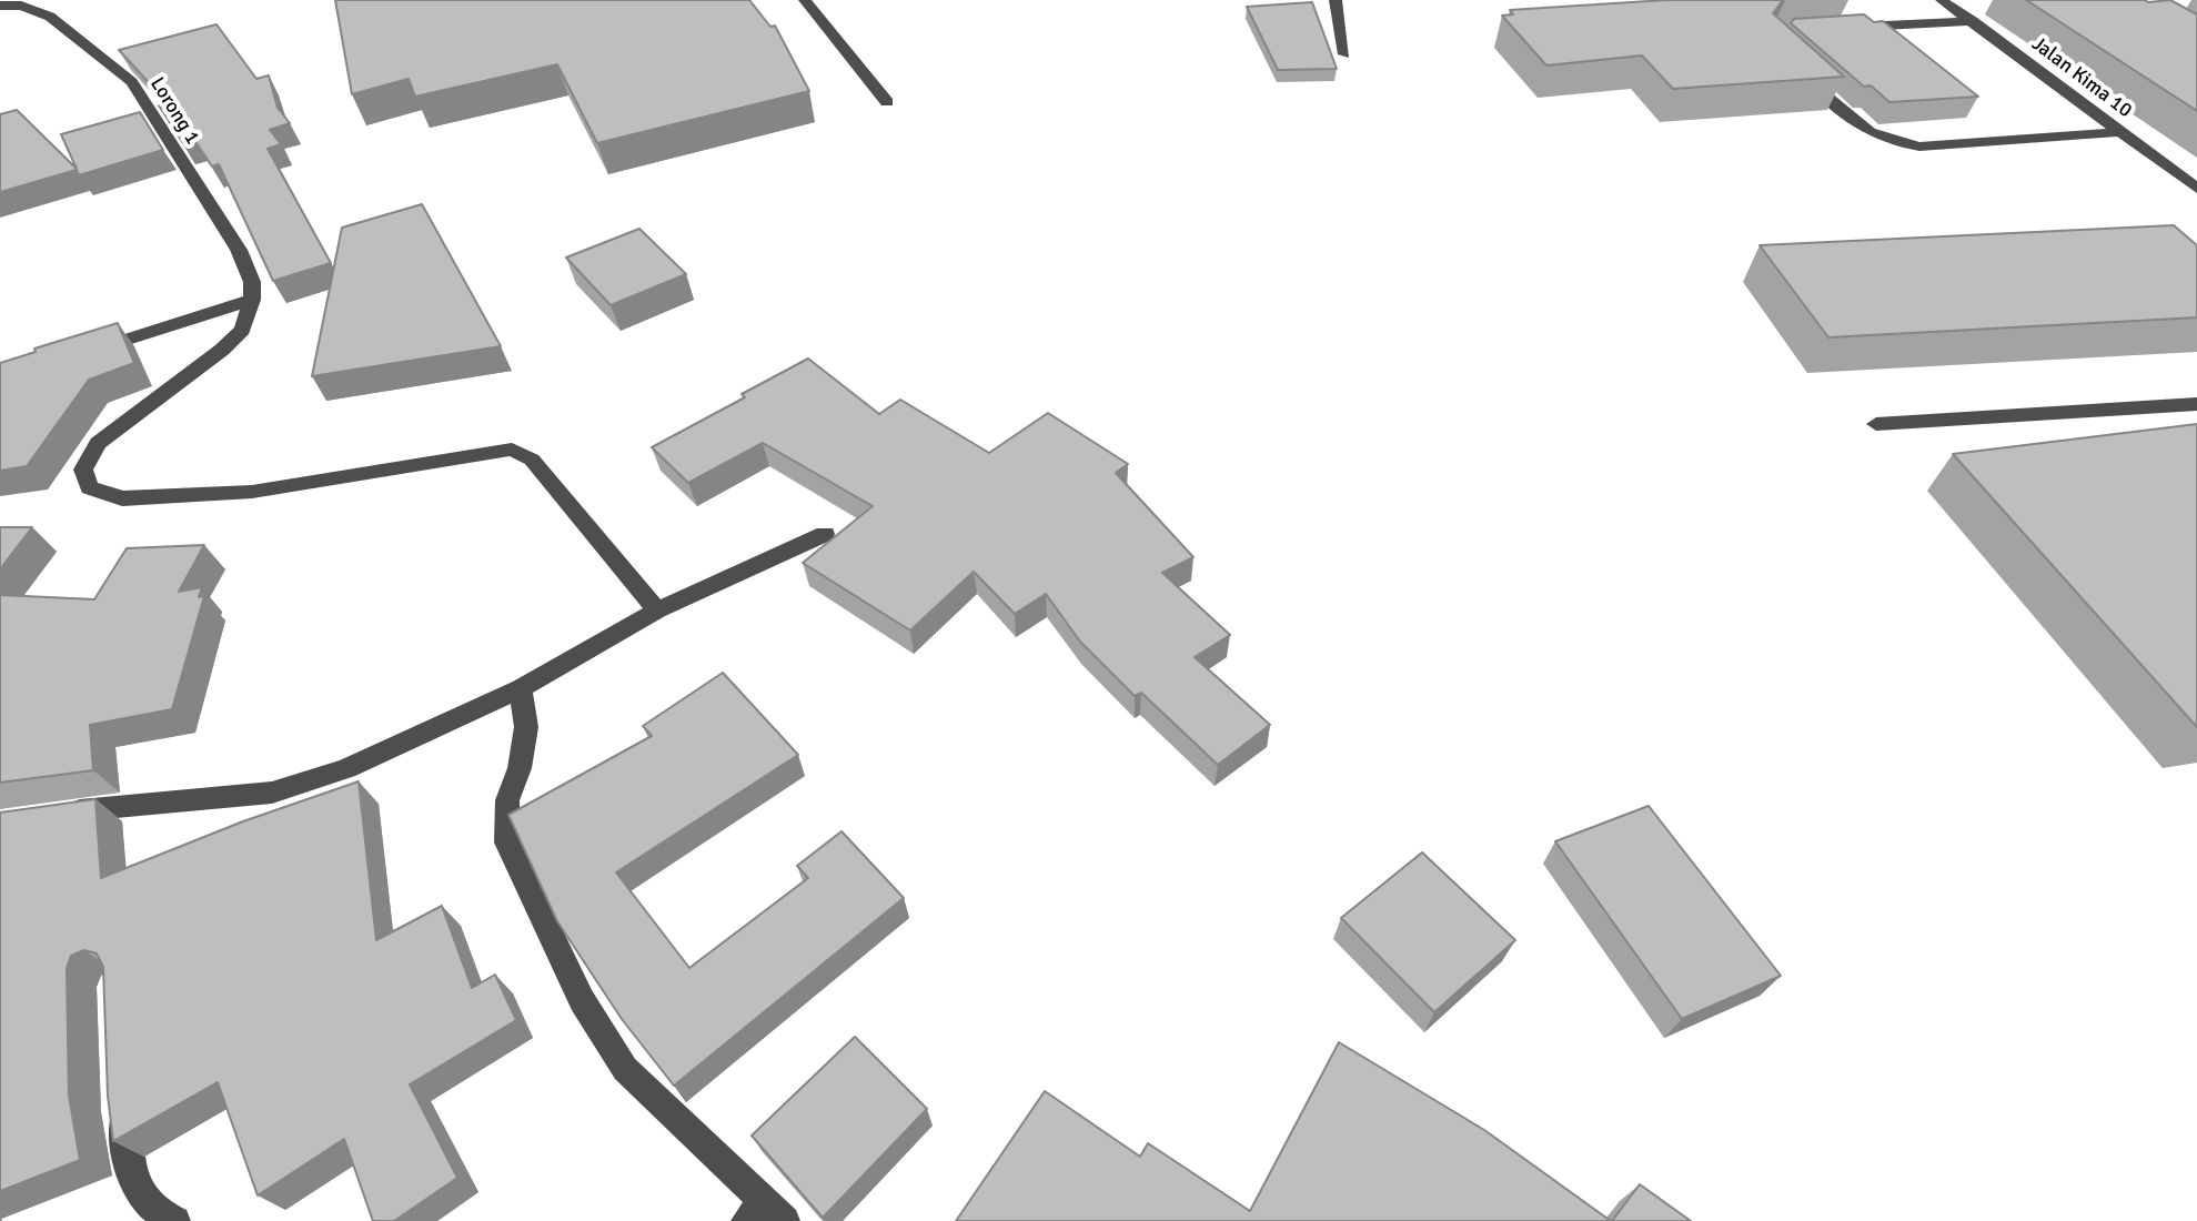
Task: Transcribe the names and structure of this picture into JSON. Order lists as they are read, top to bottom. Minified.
{"streets":{"street":["Jalan Kima 10","Lorong 1"]}}
